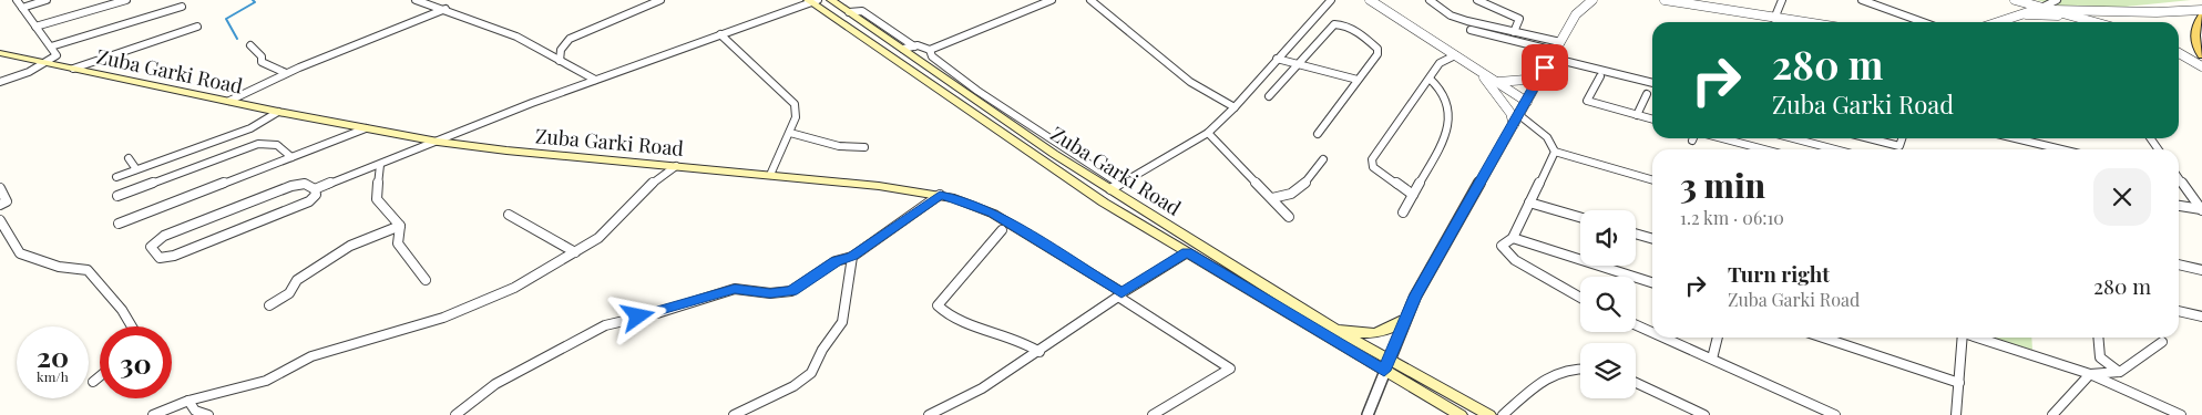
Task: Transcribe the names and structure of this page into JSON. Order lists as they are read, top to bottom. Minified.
{"streets":{"main road":["Zuba Garki Road"]},"page":{"turn":["280 m","Zuba Garki Road"],"heading":["3 min","1.2 km · 06:10"],"list":[{"name":"Turn right","note":"Zuba Garki Road","value":"280 m"}],"speed":"20 km/h","limit":"30"}}
